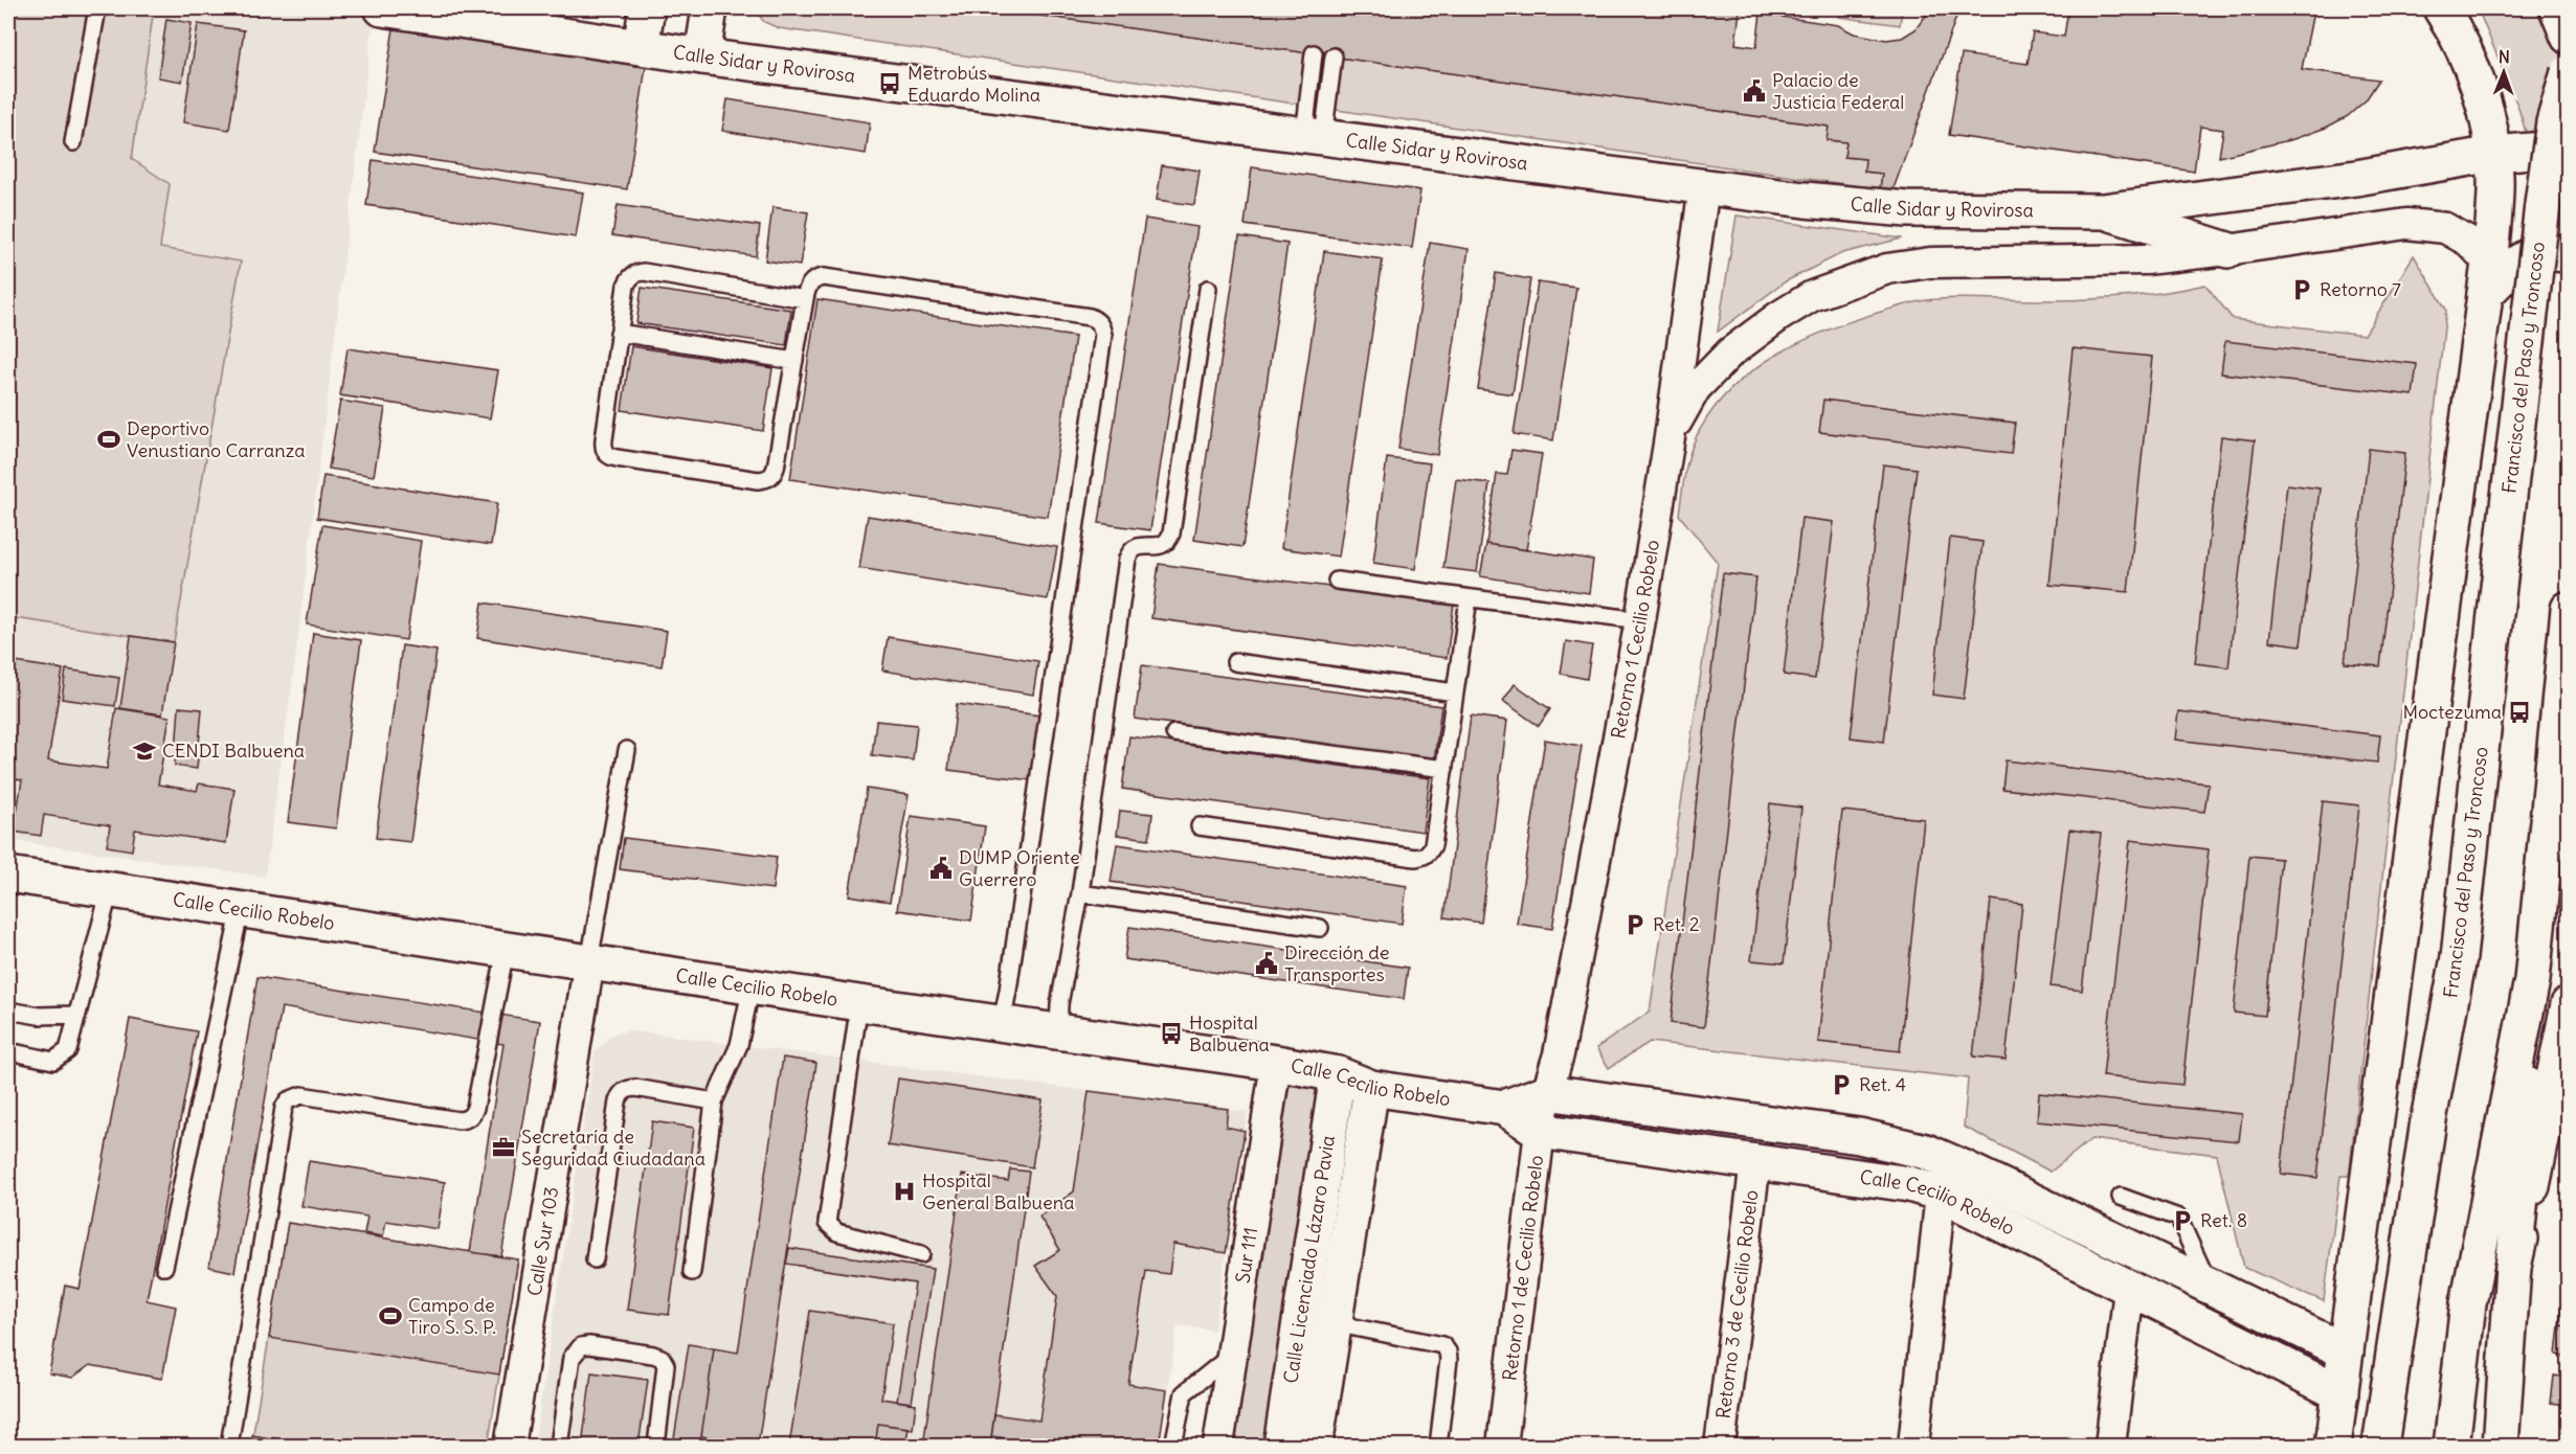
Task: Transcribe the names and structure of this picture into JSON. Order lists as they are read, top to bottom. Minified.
{"streets":{"main road":["Calle Sidar y Rovirosa","Francisco del Paso y Troncoso","Calle Cecilio Robelo","Calle Licenciado Lázaro Pavia"],"street":["Retorno 1 Cecilio Robelo","Calle Sur 103","Sur 111","Retorno 1 de Cecilio Robelo","Retorno 3 de Cecilio Robelo"]},"crossings":[["Calle Sidar y Rovirosa","Retorno 1 Cecilio Robelo"],["Retorno 1 Cecilio Robelo","Calle Cecilio Robelo"],["Retorno 1 Cecilio Robelo","Retorno 1 de Cecilio Robelo"],["Calle Cecilio Robelo","Calle Sur 103"],["Calle Cecilio Robelo","Sur 111"],["Calle Cecilio Robelo","Calle Licenciado Lázaro Pavia"],["Calle Cecilio Robelo","Retorno 1 de Cecilio Robelo"],["Calle Cecilio Robelo","Retorno 3 de Cecilio Robelo"]],"places":{"bus stop":["Metrobús Eduardo Molina","Moctezuma","Hospital Balbuena"],"public building":["Palacio de Justicia Federal","DUMP Oriente Guerrero","Dirección de Transportes"],"parking":["Retorno 7","Ret. 2","Ret. 4","Ret. 8"],"sports":["Deportivo Venustiano Carranza","Campo de Tiro S. S. P."],"school or university":["CENDI Balbuena"],"office":["Secretaría de Seguridad Ciudadana"],"hospital":["Hospital General Balbuena"]},"north":"top"}
